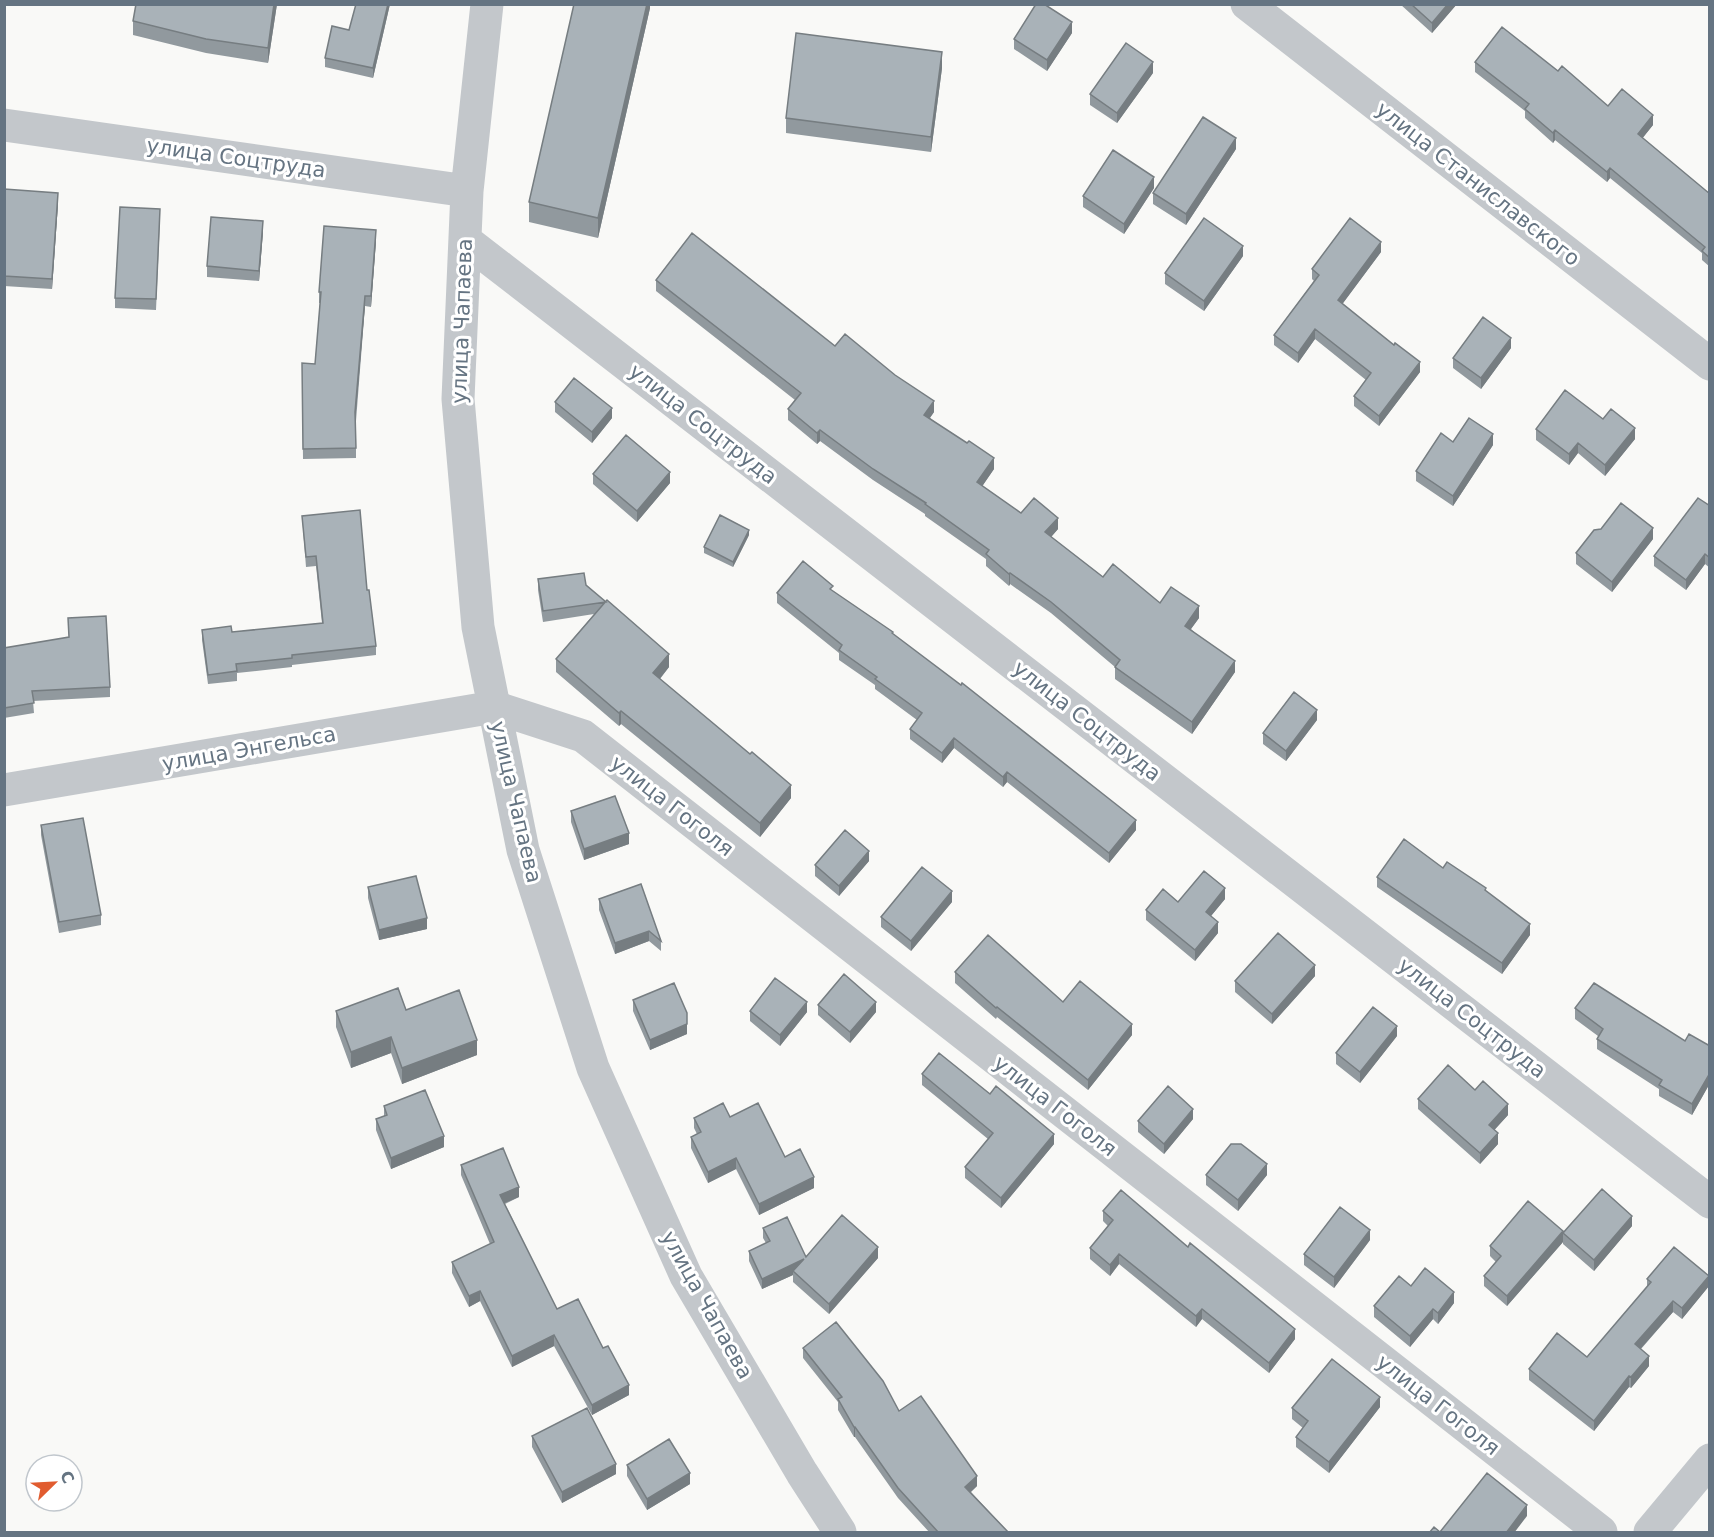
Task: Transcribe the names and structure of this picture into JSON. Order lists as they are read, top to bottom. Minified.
{"streets":{"street":["улица Соцтруда","улица Станиславского","улица Чапаева","улица Энгельса","улица Гоголя"]},"crossings":[["улица Соцтруда","улица Чапаева"],["улица Чапаева","улица Энгельса"],["улица Чапаева","улица Гоголя"],["улица Энгельса","улица Гоголя"]],"north":"top right"}
